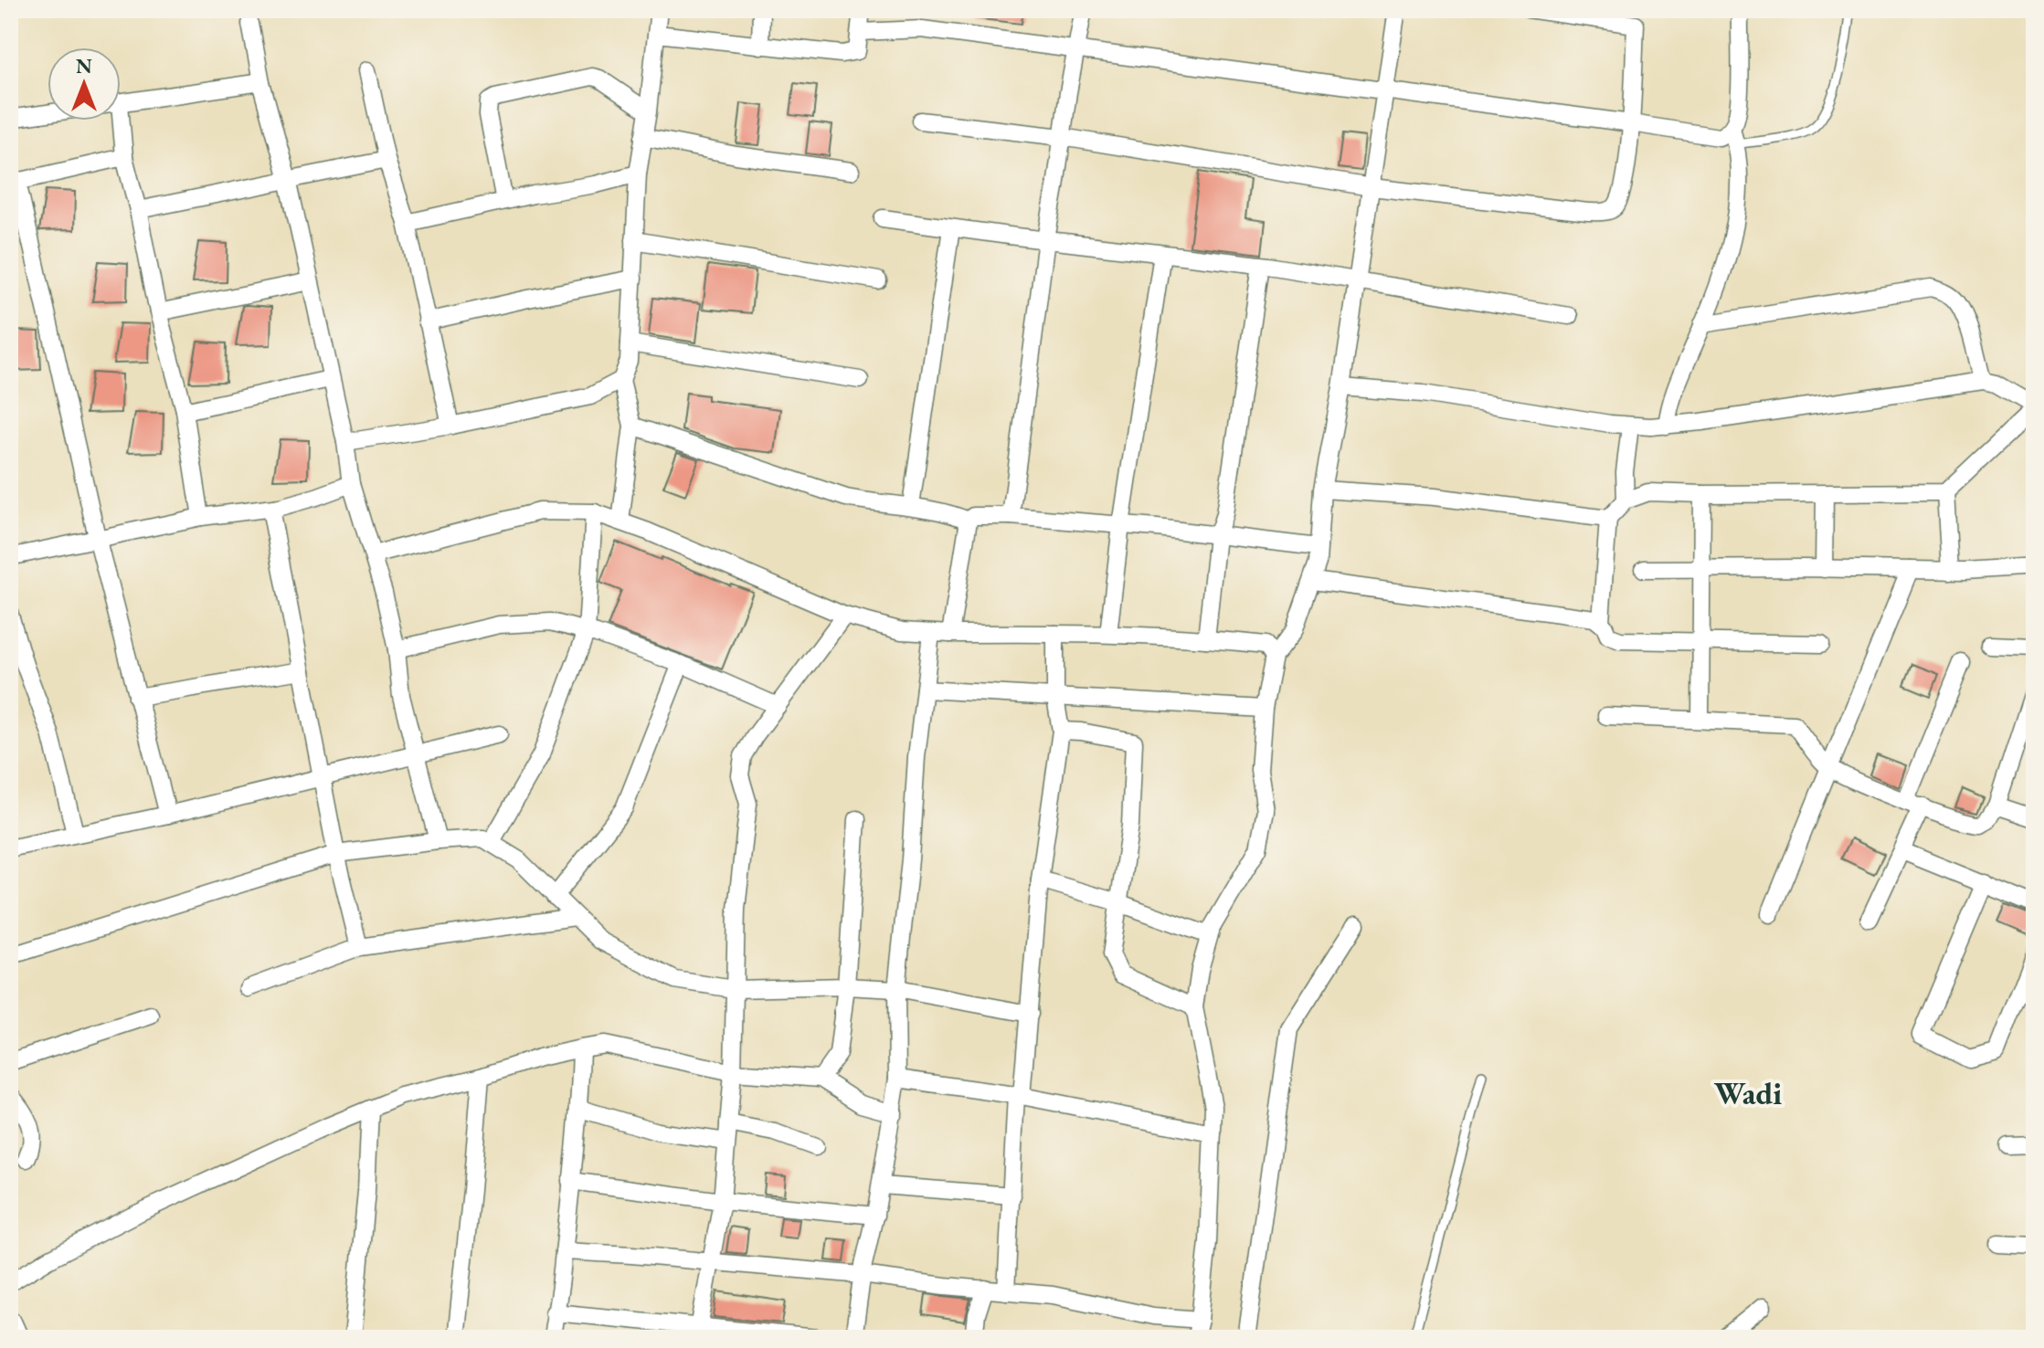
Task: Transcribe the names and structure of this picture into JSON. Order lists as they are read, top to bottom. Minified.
{"districts":["Wadi"],"north":"top"}
